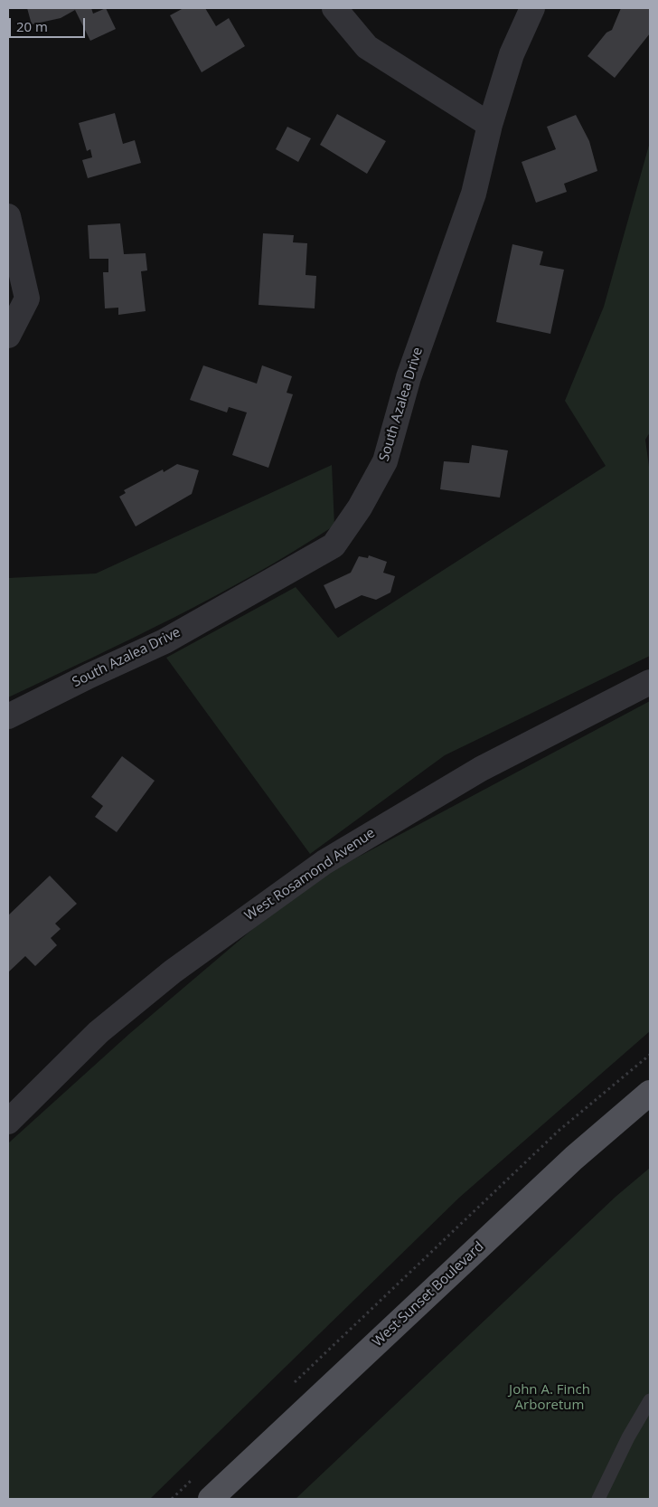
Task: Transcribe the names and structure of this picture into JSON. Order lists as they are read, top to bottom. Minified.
{"streets":{"main road":["West Sunset Boulevard"],"street":["South Azalea Drive","West Rosamond Avenue"]},"parks":["John A. Finch Arboretum"],"scale_bar":"20 m"}
